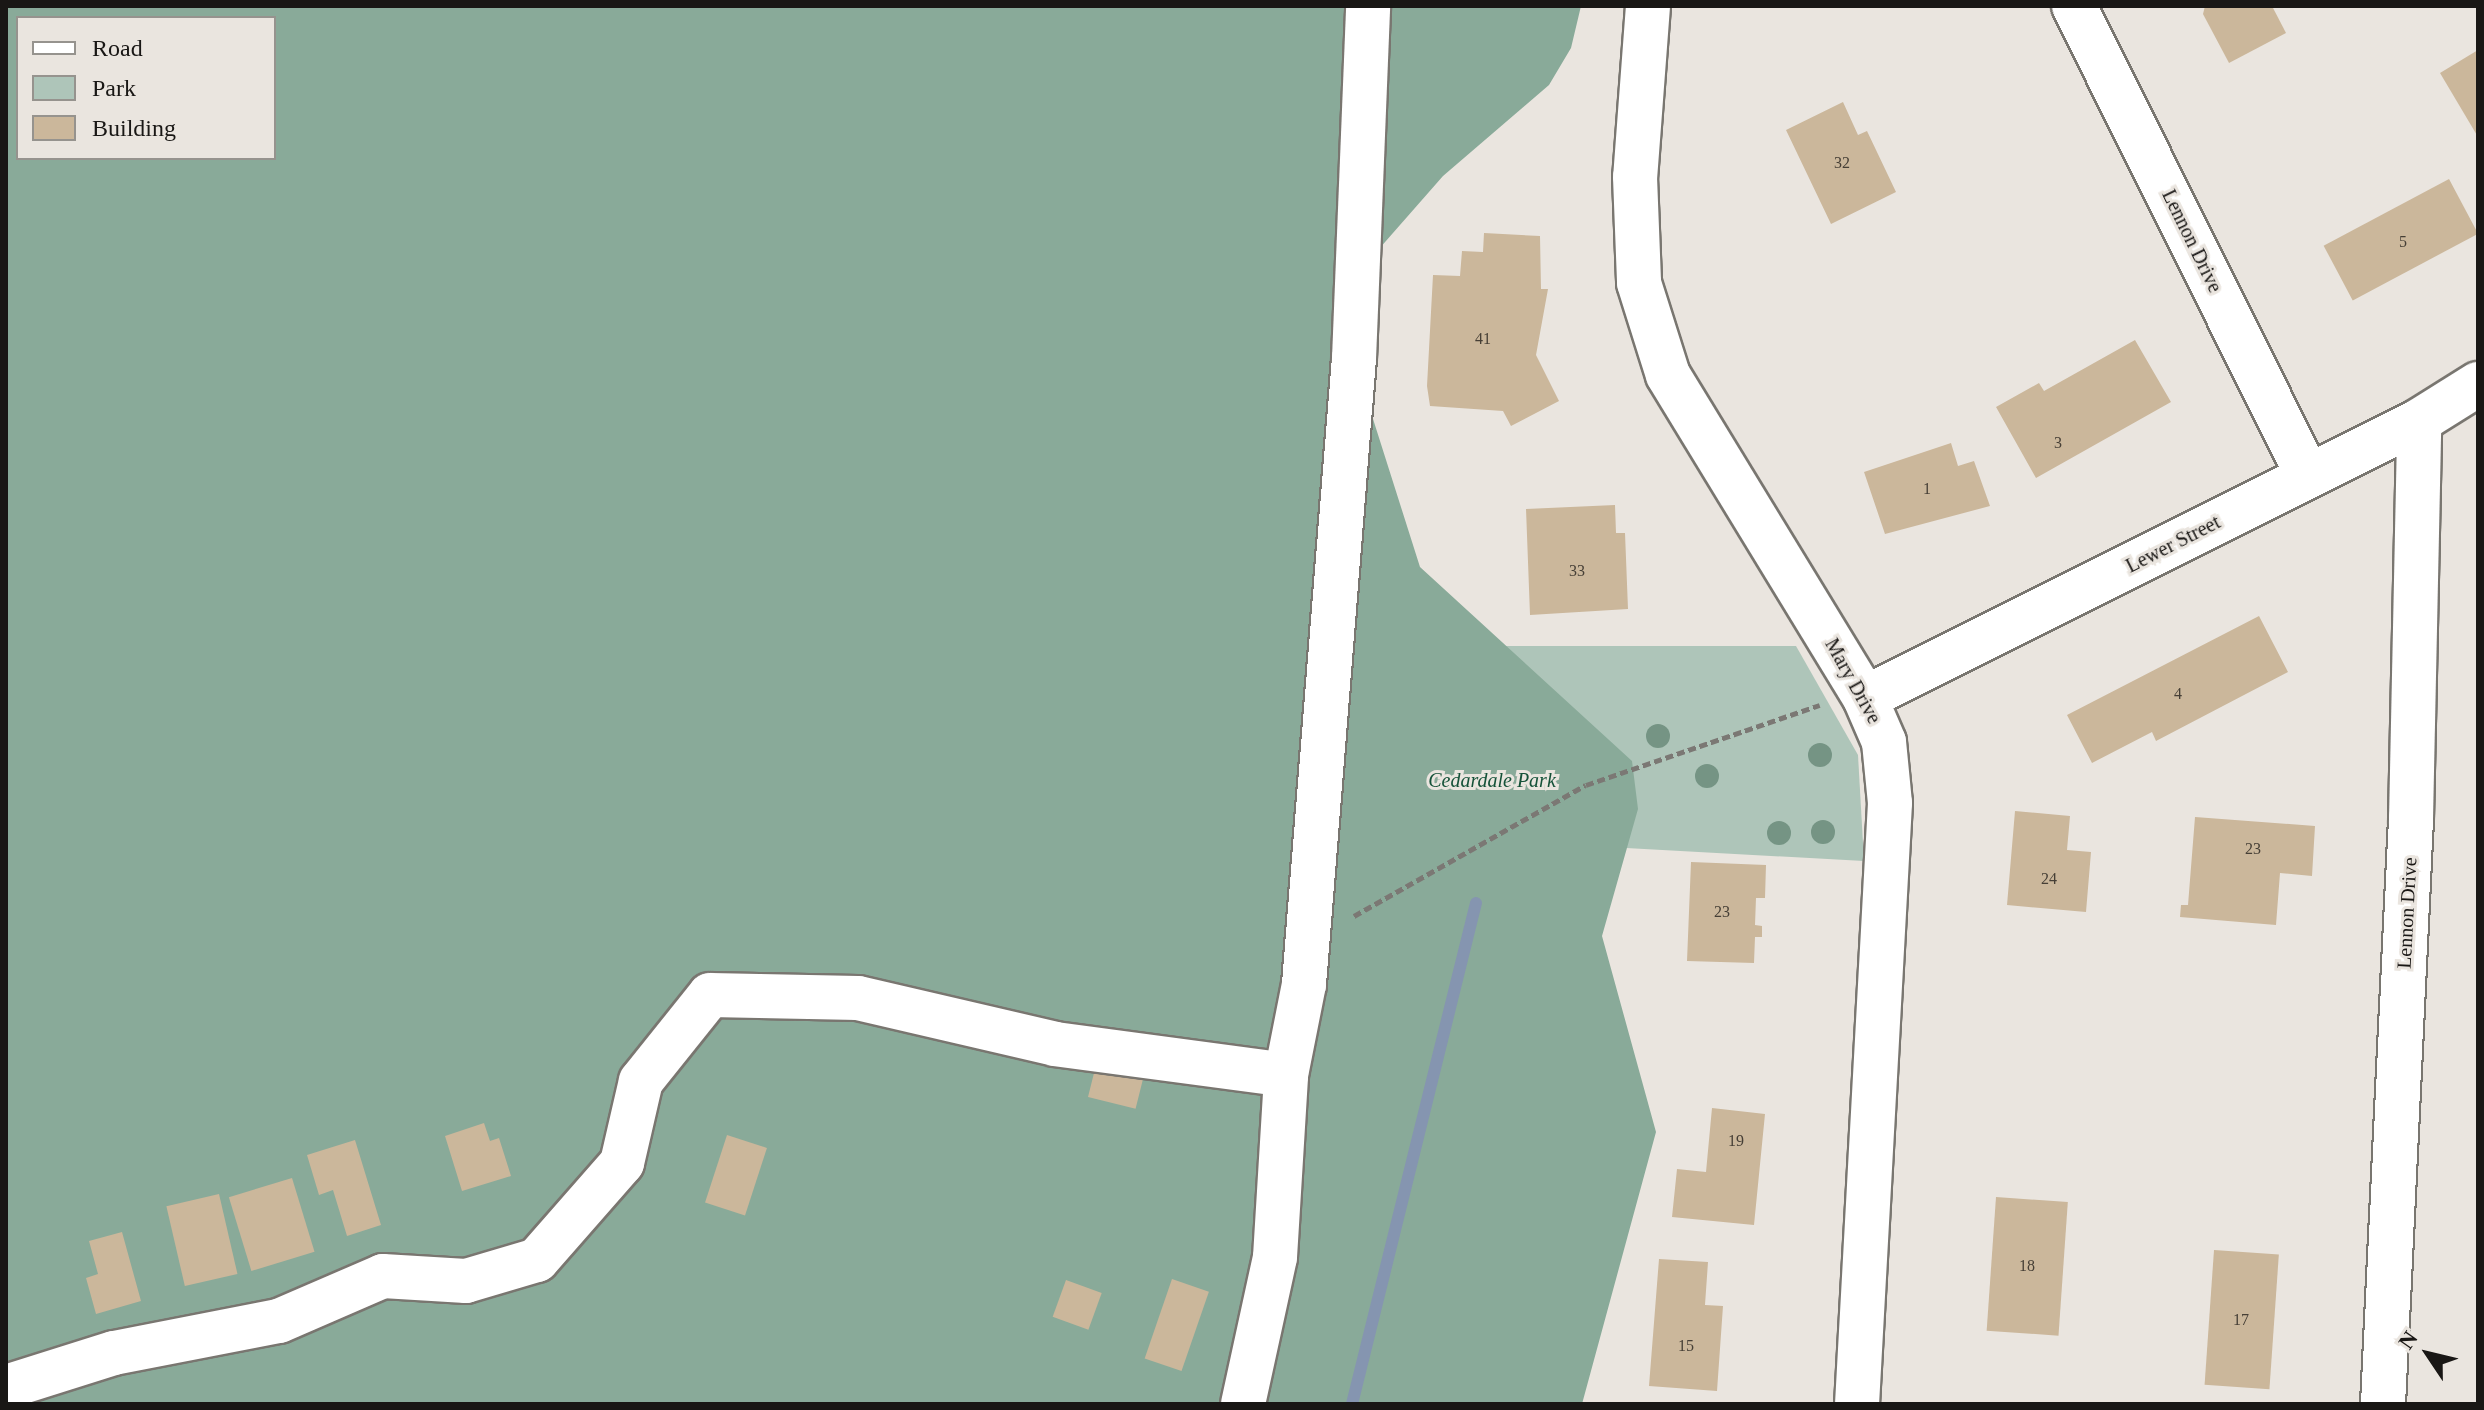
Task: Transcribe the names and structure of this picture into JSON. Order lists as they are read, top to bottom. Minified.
{"streets":{"street":["Lennon Drive","Lewer Street","Mary Drive"]},"crossings":[["Lennon Drive","Lewer Street"],["Lewer Street","Mary Drive"]],"parks":["Cedardale Park"],"house_numbers":["32","5","41","3","1","33","4","23","24","23","19","18","17","15"],"legend":["Road","Park","Building"],"north":"top left"}
